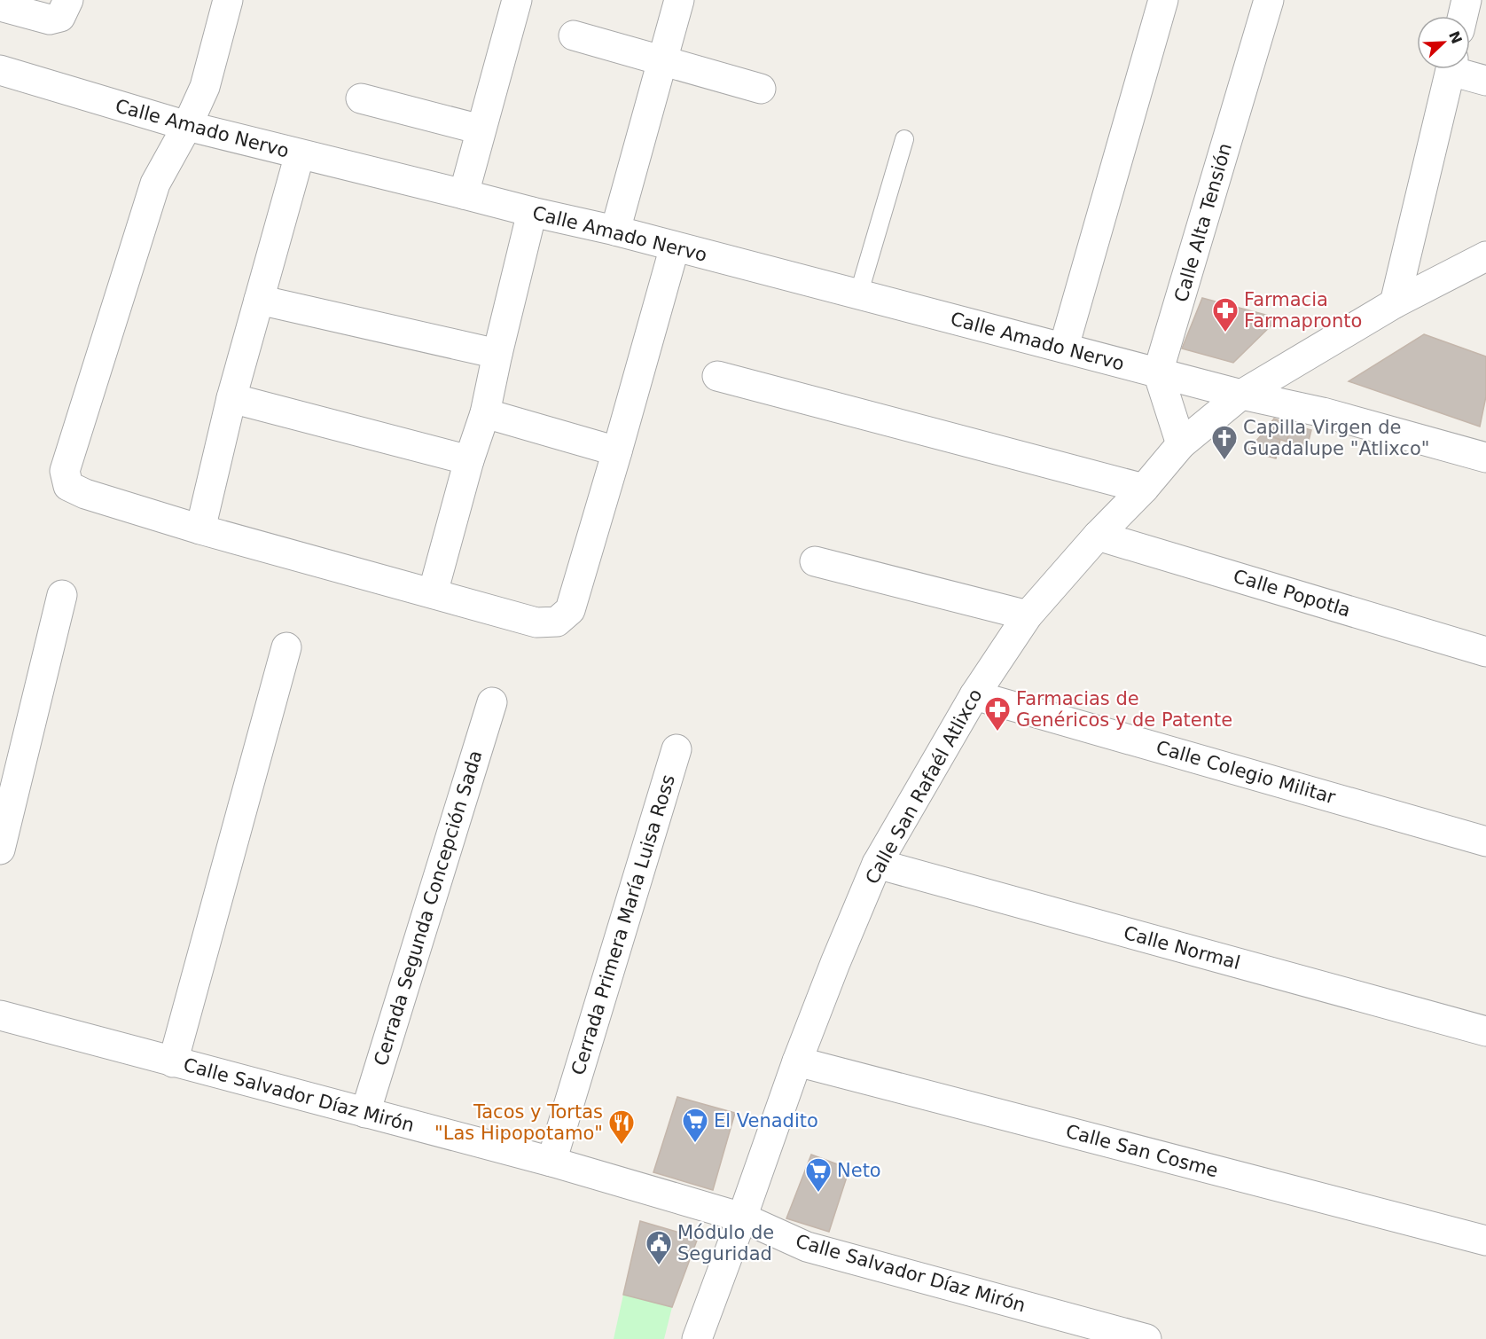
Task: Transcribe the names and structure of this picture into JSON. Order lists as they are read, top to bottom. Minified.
{"streets":{"street":["Calle Amado Nervo","Calle Alta Tensión","Calle Popotla","Calle Colegio Militar","Calle San Rafaél Atlixco","Cerrada Segunda Concepción Sada","Cerrada Primera María Luisa Ross","Calle Normal","Calle Salvador Díaz Mirón","Calle San Cosme"]},"crossings":[["Calle Amado Nervo","Calle Alta Tensión"],["Calle Amado Nervo","Calle San Rafaél Atlixco"],["Calle Popotla","Calle San Rafaél Atlixco"],["Calle Colegio Militar","Calle San Rafaél Atlixco"],["Calle San Rafaél Atlixco","Calle Normal"],["Calle San Rafaél Atlixco","Calle Salvador Díaz Mirón"],["Calle San Rafaél Atlixco","Calle San Cosme"],["Cerrada Segunda Concepción Sada","Calle Salvador Díaz Mirón"],["Cerrada Primera María Luisa Ross","Calle Salvador Díaz Mirón"]],"places":{"pharmacy":["Farmacia Farmapronto","Farmacias de Genéricos y de Patente"],"church":["Capilla Virgen de Guadalupe \"Atlixco\""],"supermarket":["El Venadito","Neto"],"restaurant":["Tacos y Tortas \"Las Hipopotamo\""],"public building":["Módulo de Seguridad"]},"north":"top right"}
